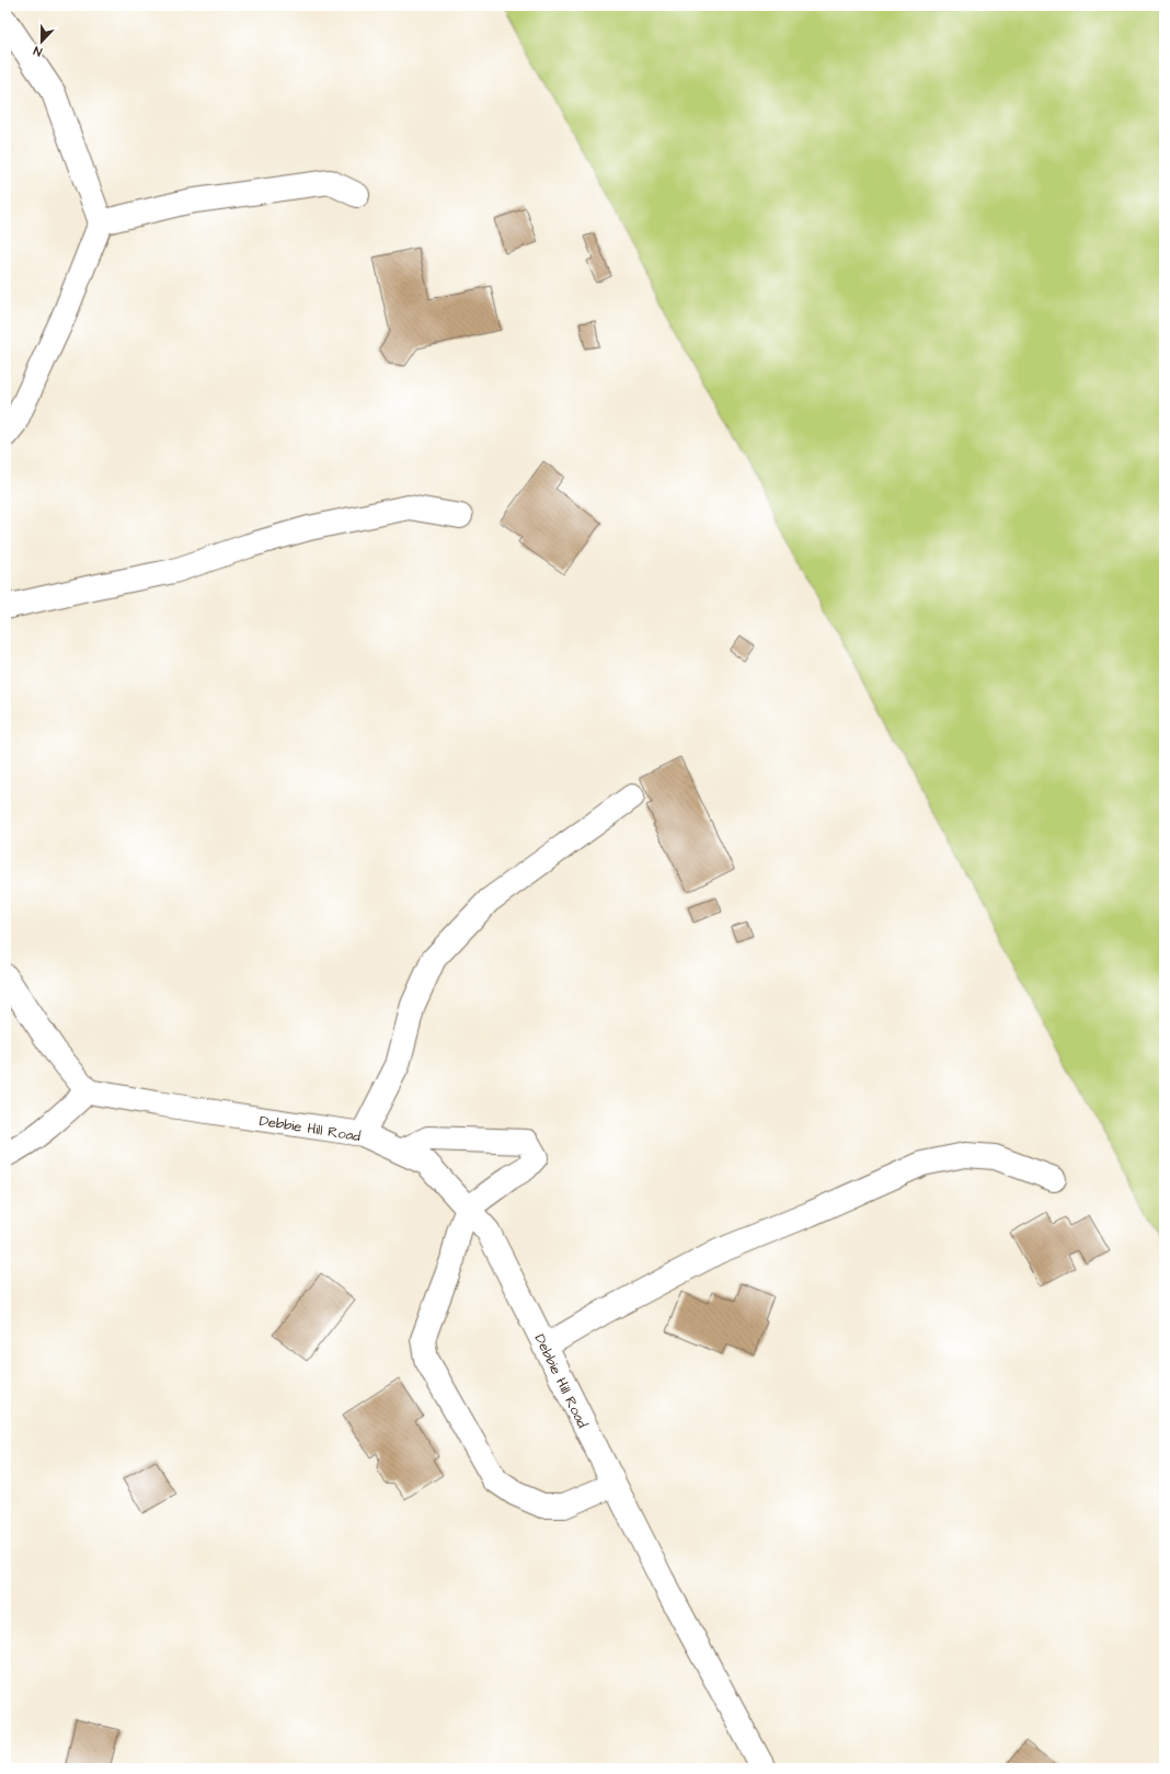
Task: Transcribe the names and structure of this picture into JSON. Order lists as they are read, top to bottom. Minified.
{"streets":{"street":["Debbie Hill Road"]},"north":"bottom"}
